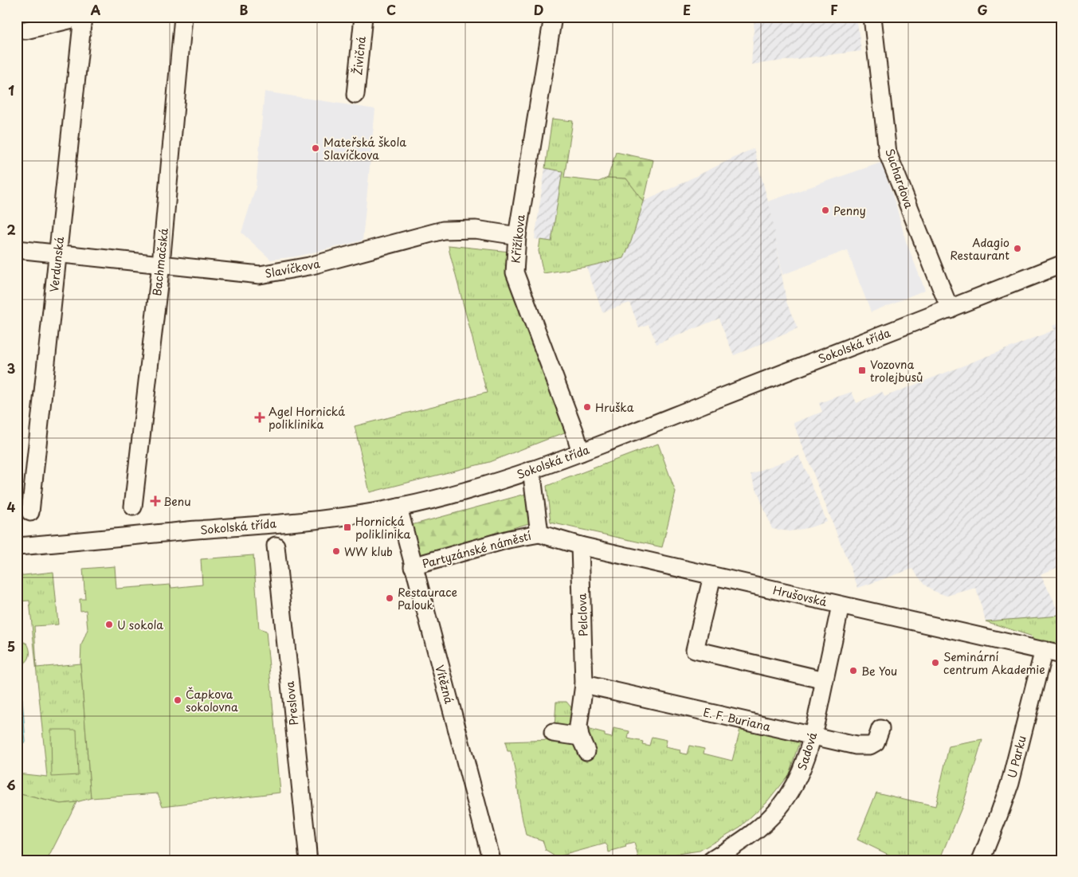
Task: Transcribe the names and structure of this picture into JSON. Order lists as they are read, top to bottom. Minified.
{"streets":{"street":["Živičná","Suchardova","Křižíkova","Bachmačská","Verdunská","Slavíčkova","Sokolská třída","Partyzánské náměstí","Hrušovská","Pelclova","Vítězná","Preslova","E. F. Buriana","Sadová","U Parku"]},"crossings":[["Suchardova","Sokolská třída"],["Křižíkova","Slavíčkova"],["Křižíkova","Sokolská třída"],["Bachmačská","Slavíčkova"],["Verdunská","Slavíčkova"],["Sokolská třída","Vítězná"],["Partyzánské náměstí","Hrušovská"],["Partyzánské náměstí","Vítězná"],["Hrušovská","Pelclova"],["Hrušovská","Sadová"],["Hrušovská","U Parku"],["Pelclova","E. F. Buriana"],["E. F. Buriana","Sadová"]],"places":{"other":["Mateřská škola Slavíčkova","Penny","Adagio Restaurant","Hruška","WW klub","Restaurace Palouk","U sokola","Seminární centrum Akademie","Be You","Čapkova sokolovna"],"transit":["Vozovna trolejbusů","Hornická poliklinika"],"health":["Agel Hornická poliklinika","Benu"]},"grid":{"columns":["A","B","C","D","E","F","G"],"rows":["1","2","3","4","5","6"]}}
